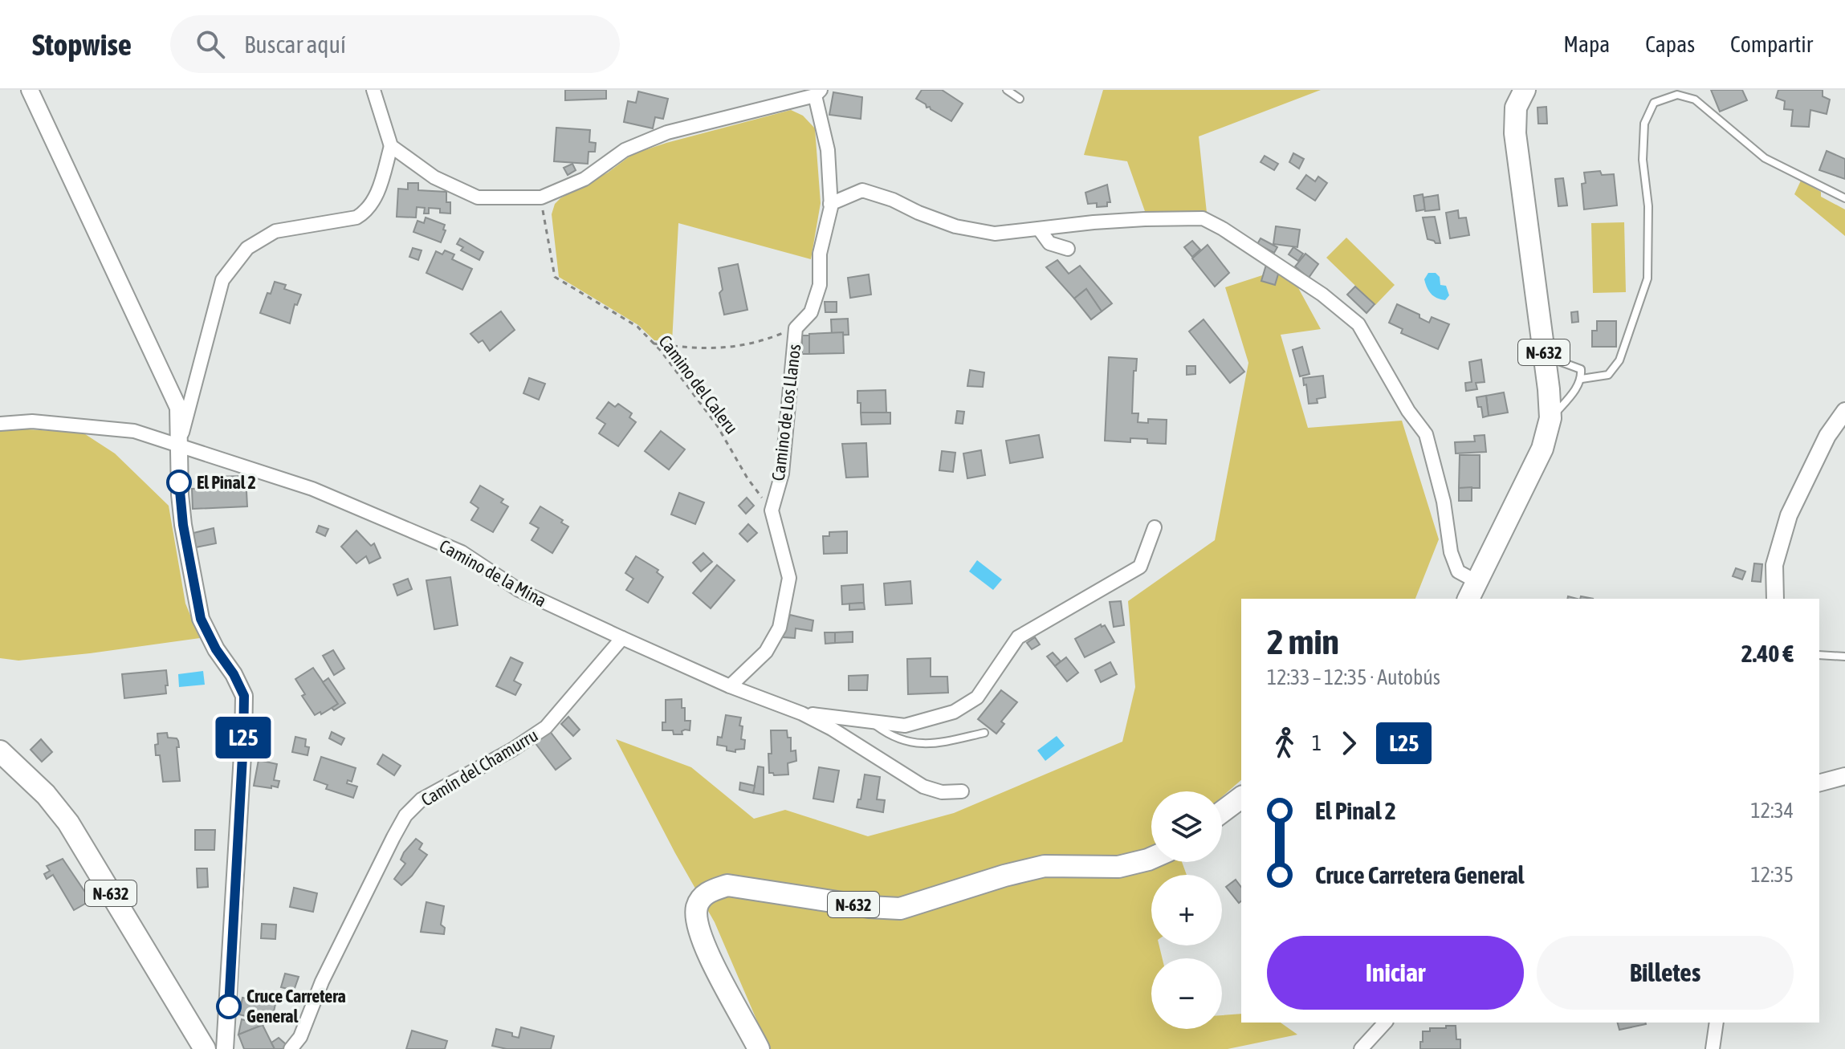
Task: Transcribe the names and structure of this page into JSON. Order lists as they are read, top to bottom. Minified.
{"streets":{"highway":["N-632"],"street":["Camino de Los Llanos","Camino de la Mina","Camín del Chamurru"],"path":["Camino del Caleru"]},"crossings":[["Camino del Caleru","Camino de Los Llanos"],["Camino de la Mina","Camín del Chamurru"]],"places":["El Pinal 2","Cruce Carretera General"],"lines":["bus line L25"],"page":{"header":"Stopwise","search":"Buscar aquí","nav":["Mapa","Capas","Compartir"],"on_map":"L25","heading":["2 min","12:33 – 12:35 · Autobús","2.40 €"],"legs":["1","L25"],"list":[{"name":"El Pinal 2","value":"12:34"},{"name":"Cruce Carretera General","value":"12:35"}],"map_buttons":["+","−"],"buttons":["Iniciar","Billetes"]}}
